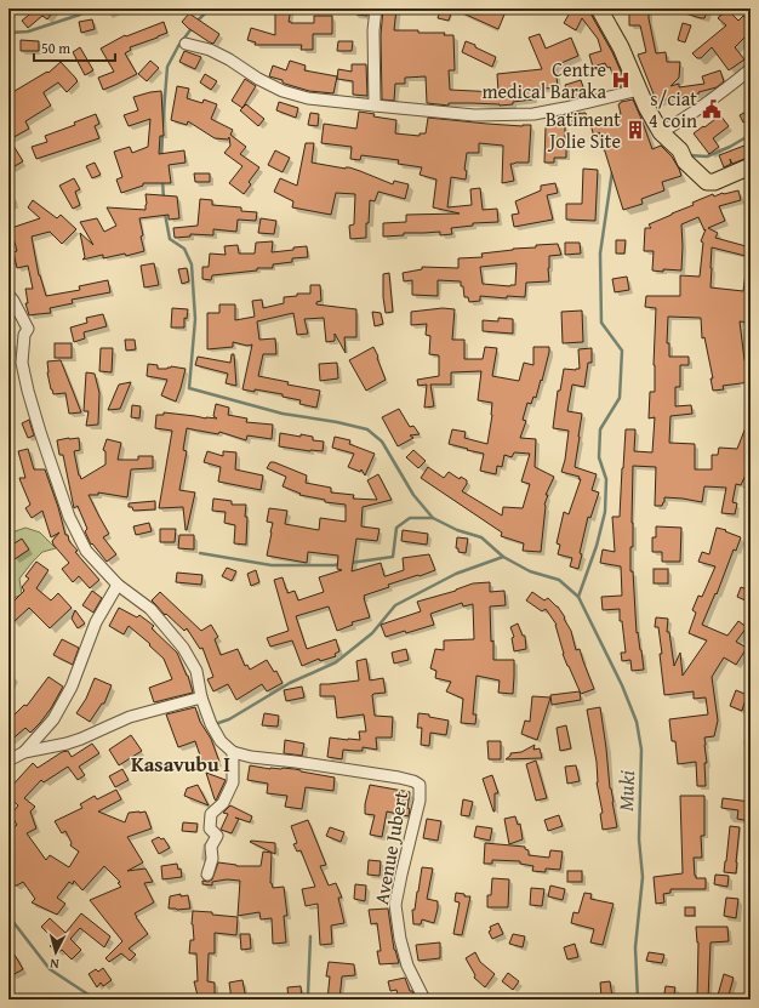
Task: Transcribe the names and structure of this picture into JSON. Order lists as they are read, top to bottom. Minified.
{"streets":{"street":["Avenue Jubert"]},"districts":["Kasavubu I"],"water":["Muki"],"places":{"hospital":["Centre medical Baraka"],"public building":["s/ciat 4 coin"],"building":["Batiment Jolie Site"]},"scale_bar":"50 m","north":"bottom"}
